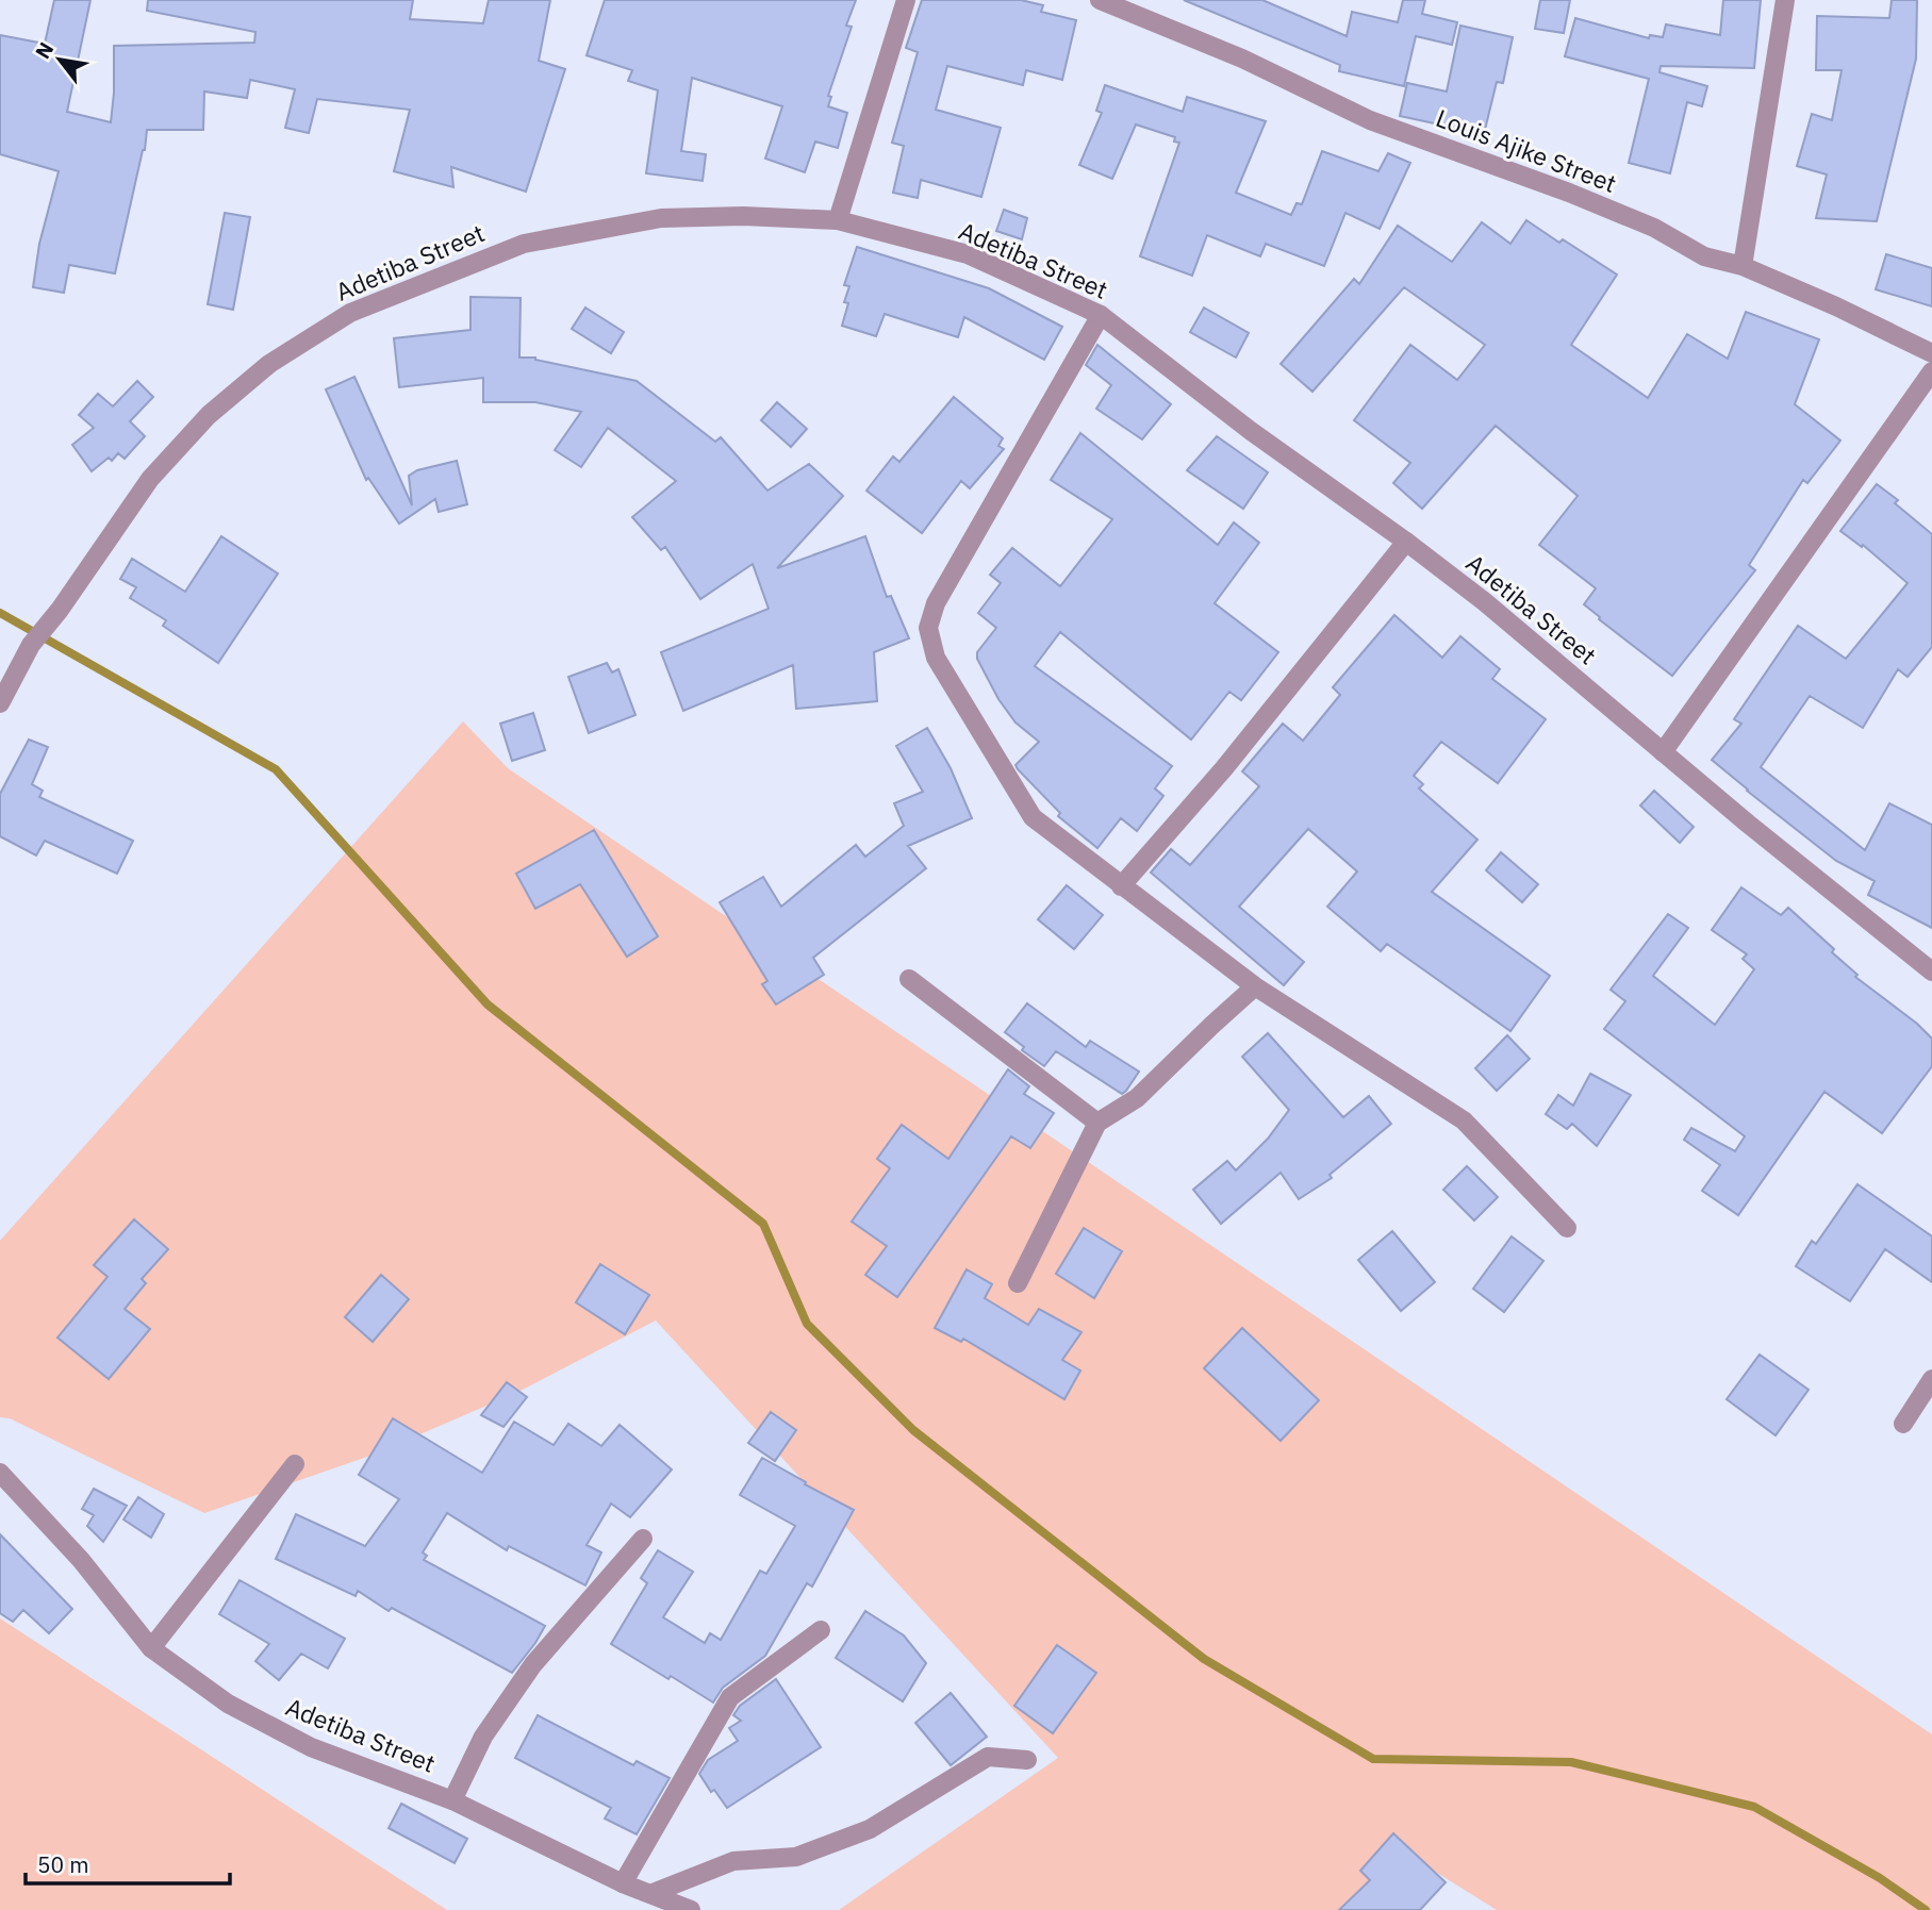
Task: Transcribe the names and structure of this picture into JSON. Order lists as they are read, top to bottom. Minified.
{"streets":{"street":["Louis Ajike Street","Adetiba Street"]},"scale_bar":"50 m","north":"top left"}
